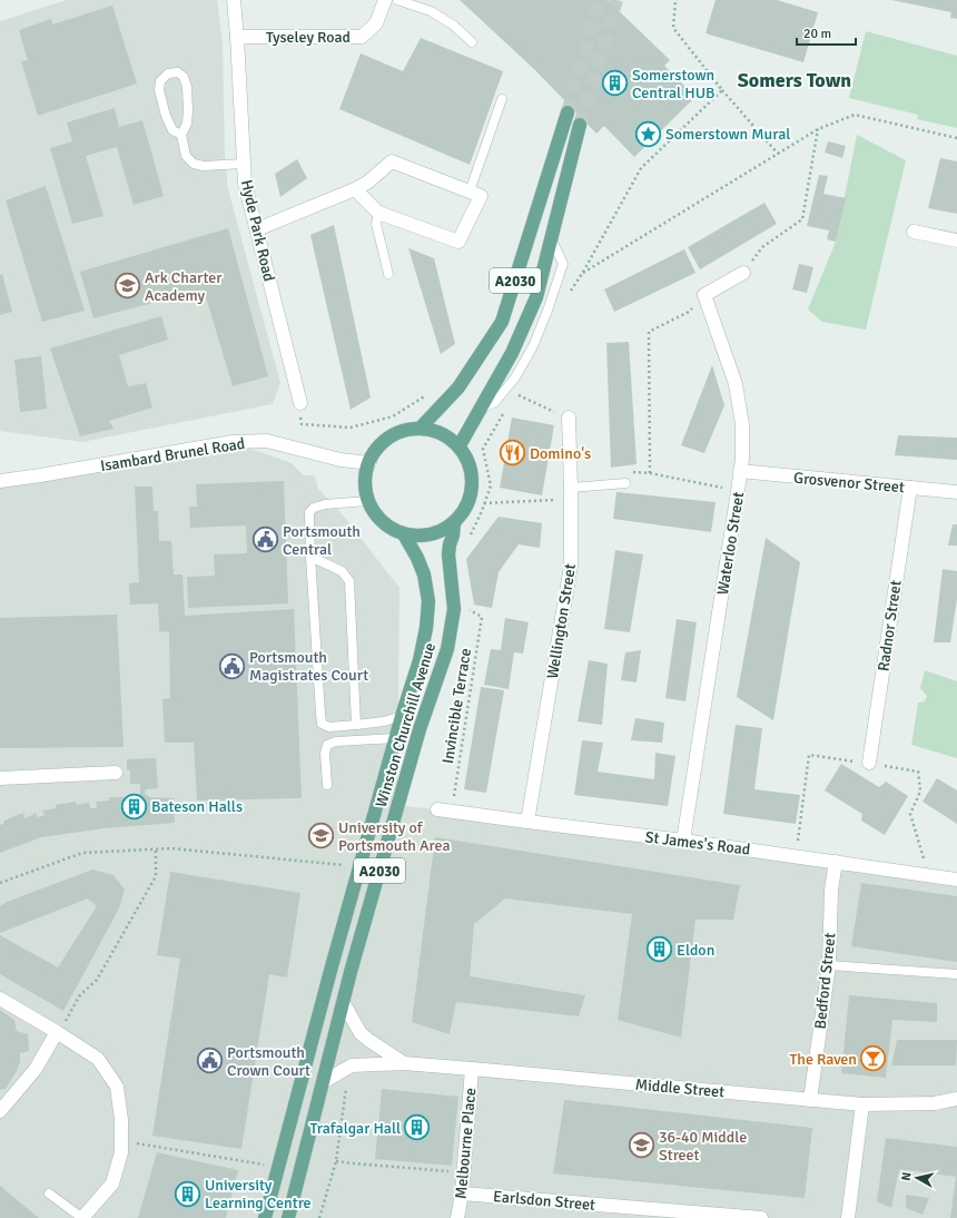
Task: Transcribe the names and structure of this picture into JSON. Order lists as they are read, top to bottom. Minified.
{"streets":{"main road":["A2030","Winston Churchill Avenue"],"street":["Tyseley Road","Hyde Park Road","Isambard Brunel Road","Grosvenor Street","Waterloo Street","Wellington Street","Radnor Street","St James's Road","Bedford Street","Middle Street","Melbourne Place","Earlsdon Street"],"path":["Invincible Terrace"]},"crossings":[["Tyseley Road","Hyde Park Road"],["A2030","Isambard Brunel Road"],["A2030","Winston Churchill Avenue"],["Isambard Brunel Road","Winston Churchill Avenue"],["Grosvenor Street","Waterloo Street"],["Grosvenor Street","Radnor Street"],["Waterloo Street","St James's Road"],["Wellington Street","St James's Road"],["Invincible Terrace","St James's Road"],["Winston Churchill Avenue","Middle Street"],["St James's Road","Bedford Street"],["Bedford Street","Middle Street"],["Middle Street","Melbourne Place"],["Melbourne Place","Earlsdon Street"]],"districts":["Somers Town"],"places":{"building":["Somerstown Central HUB","Bateson Halls","Eldon","Trafalgar Hall","University Learning Centre"],"place":["Somerstown Mural"],"school or university":["Ark Charter Academy","University of Portsmouth Area","36-40 Middle Street"],"restaurant":["Domino's"],"public building":["Portsmouth Central","Portsmouth Magistrates Court","Portsmouth Crown Court"],"bar":["The Raven"]},"scale_bar":"20 m","north":"left"}
